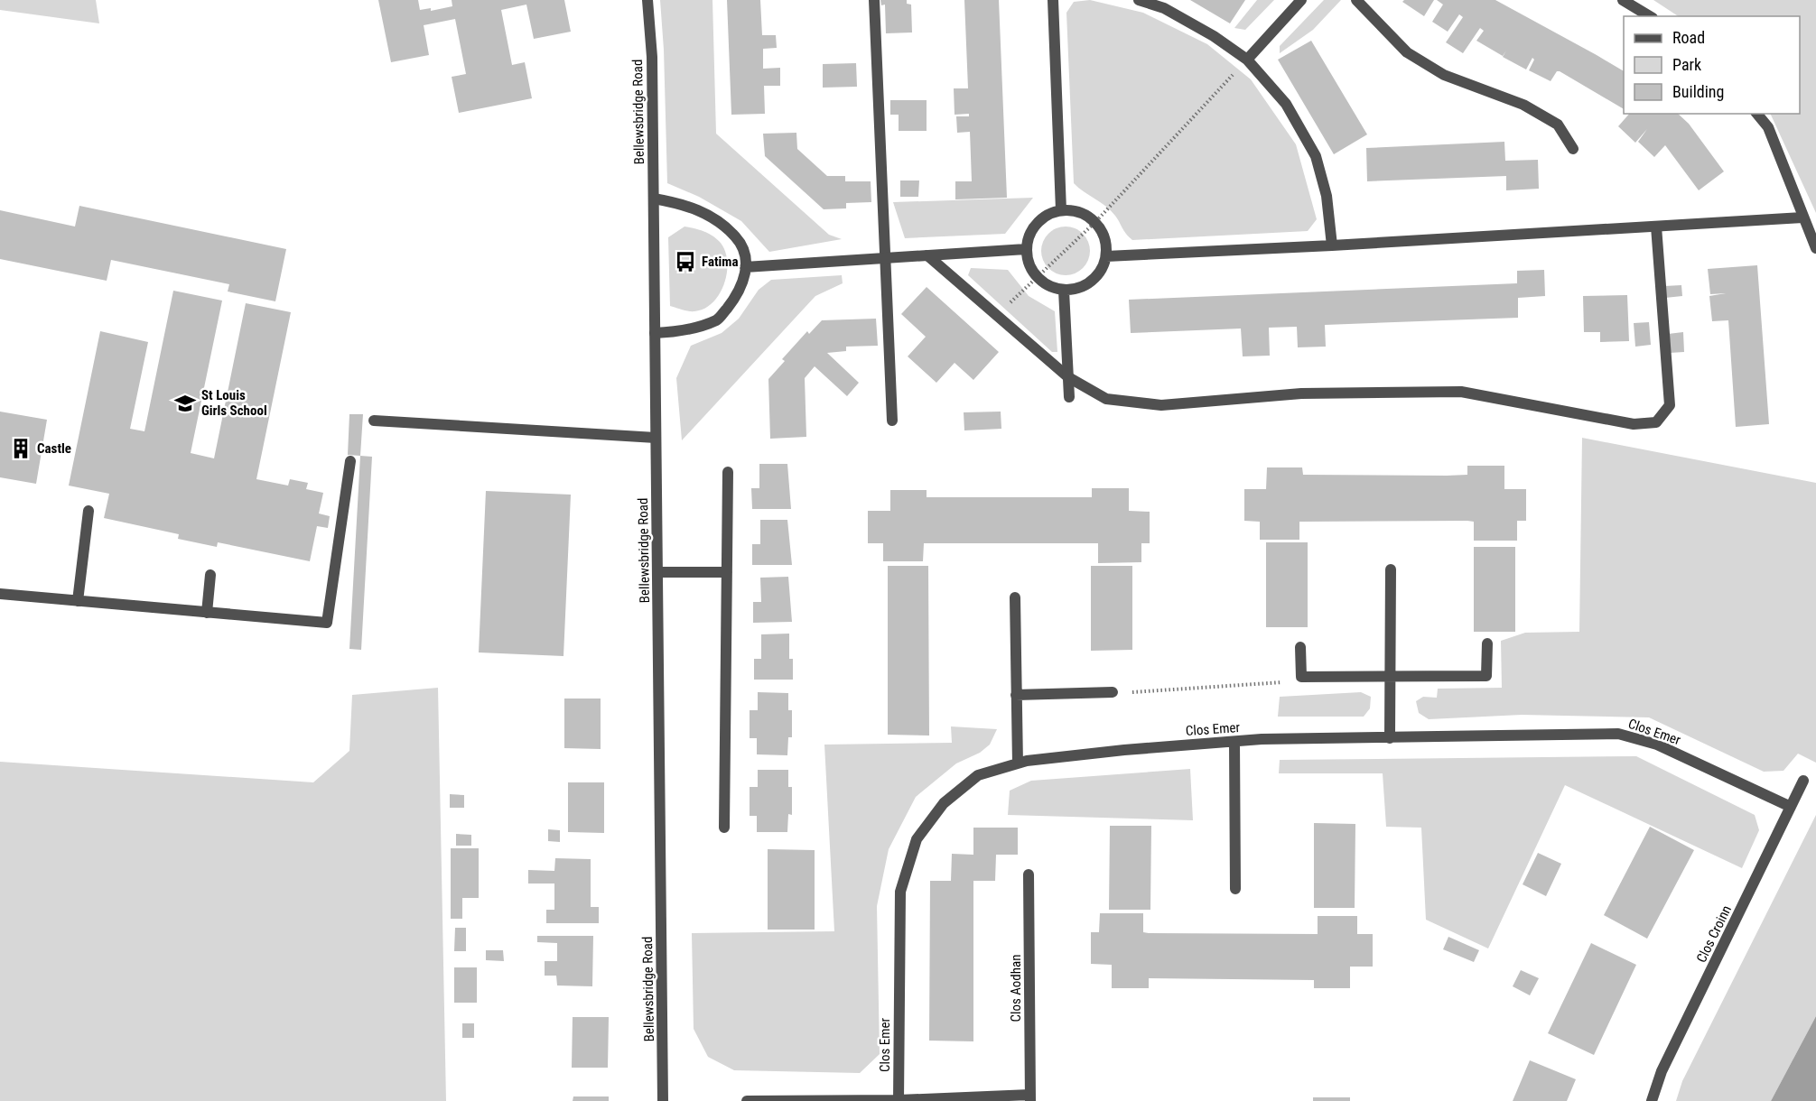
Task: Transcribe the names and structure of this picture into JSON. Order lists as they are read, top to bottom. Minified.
{"streets":{"street":["Bellewsbridge Road","Clos Emer","Clos Croinn","Clos Aodhan"]},"crossings":[["Clos Emer","Clos Croinn"]],"places":{"bus stop":["Fatima"],"school or university":["St Louis Girls School"],"building":["Castle"]},"legend":["Road","Park","Building"]}
